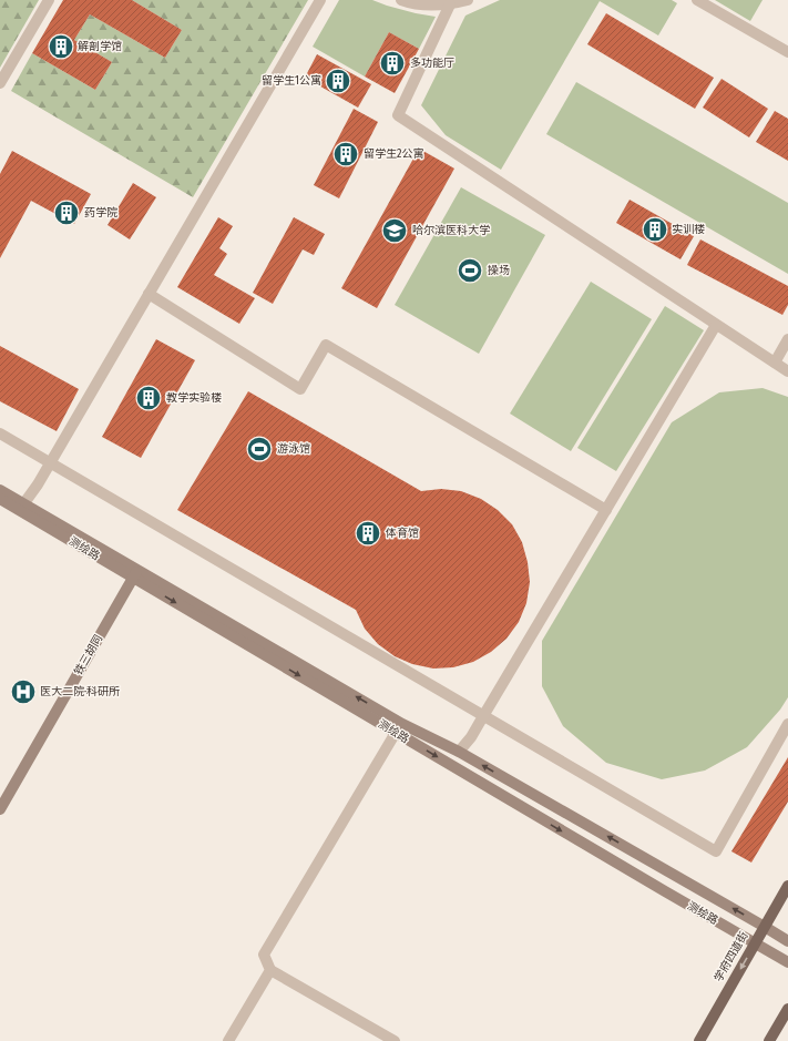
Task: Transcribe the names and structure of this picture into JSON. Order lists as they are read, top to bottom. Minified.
{"streets":{"main road":["测绘路","铁三胡同","学府四道街"]},"crossings":[["测绘路","铁三胡同"],["测绘路","学府四道街"]],"places":{"building":["解剖学馆","多功能厅","留学生1公寓","留学生2公寓","药学院","实训楼","教学实验楼","体育馆"],"school or university":["哈尔滨医科大学"],"sports":["操场","游泳馆"],"hospital":["医大二院·科研所"]}}
